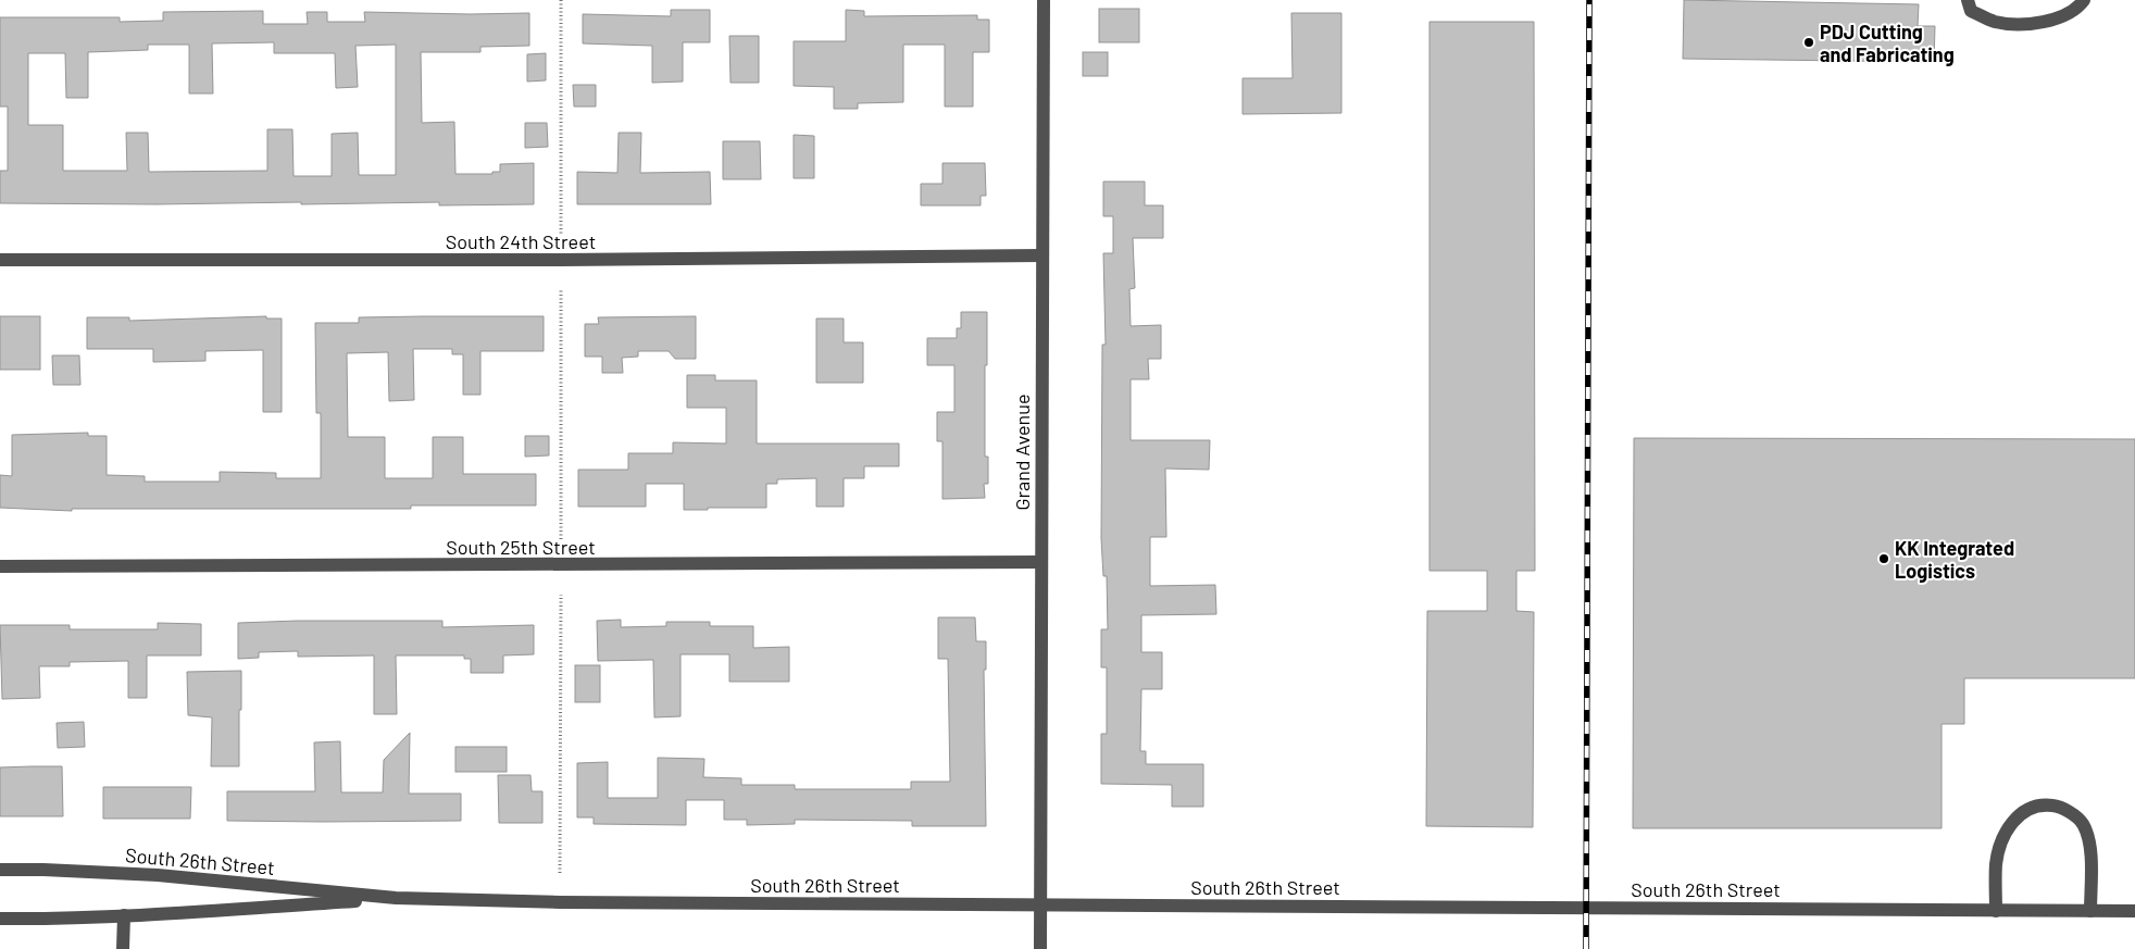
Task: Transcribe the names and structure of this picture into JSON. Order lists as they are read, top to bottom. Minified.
{"streets":{"street":["South 24th Street","Grand Avenue","South 25th Street","South 26th Street"]},"crossings":[["South 24th Street","Grand Avenue"],["Grand Avenue","South 25th Street"],["Grand Avenue","South 26th Street"]],"places":["PDJ Cutting and Fabricating","KK Integrated Logistics"]}
